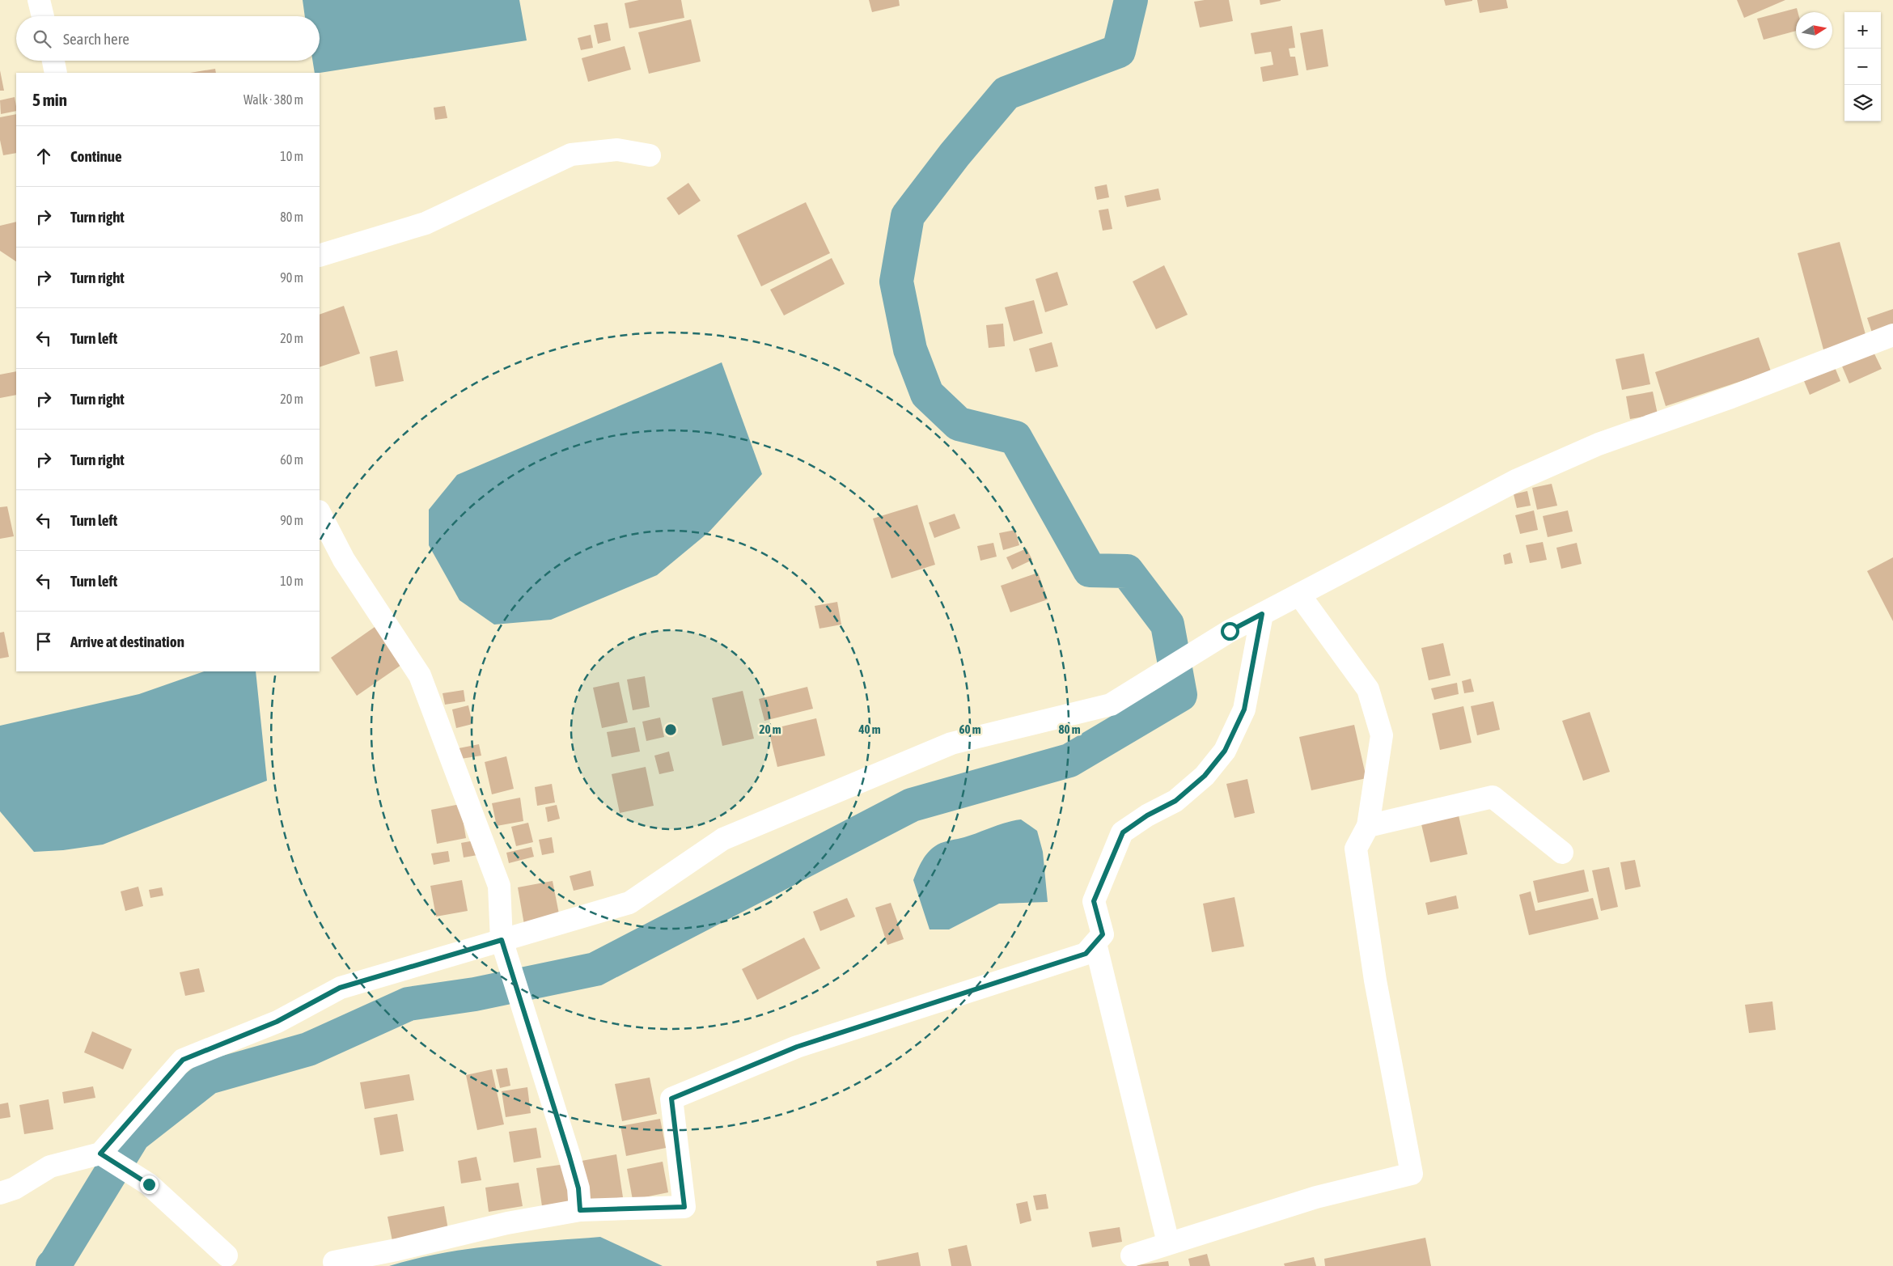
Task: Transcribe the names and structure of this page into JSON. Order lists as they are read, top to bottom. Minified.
{"north":"right","page":{"map_buttons":["+","−"],"search":"Search here","heading":["5 min","Walk · 380 m"],"list":[["Continue","10 m"],["Turn right","80 m"],["Turn right","90 m"],["Turn left","20 m"],["Turn right","20 m"],["Turn right","60 m"],["Turn left","90 m"],["Turn left","10 m"],"Arrive at destination"]},"rings":["20 m","40 m","60 m","80 m"]}
